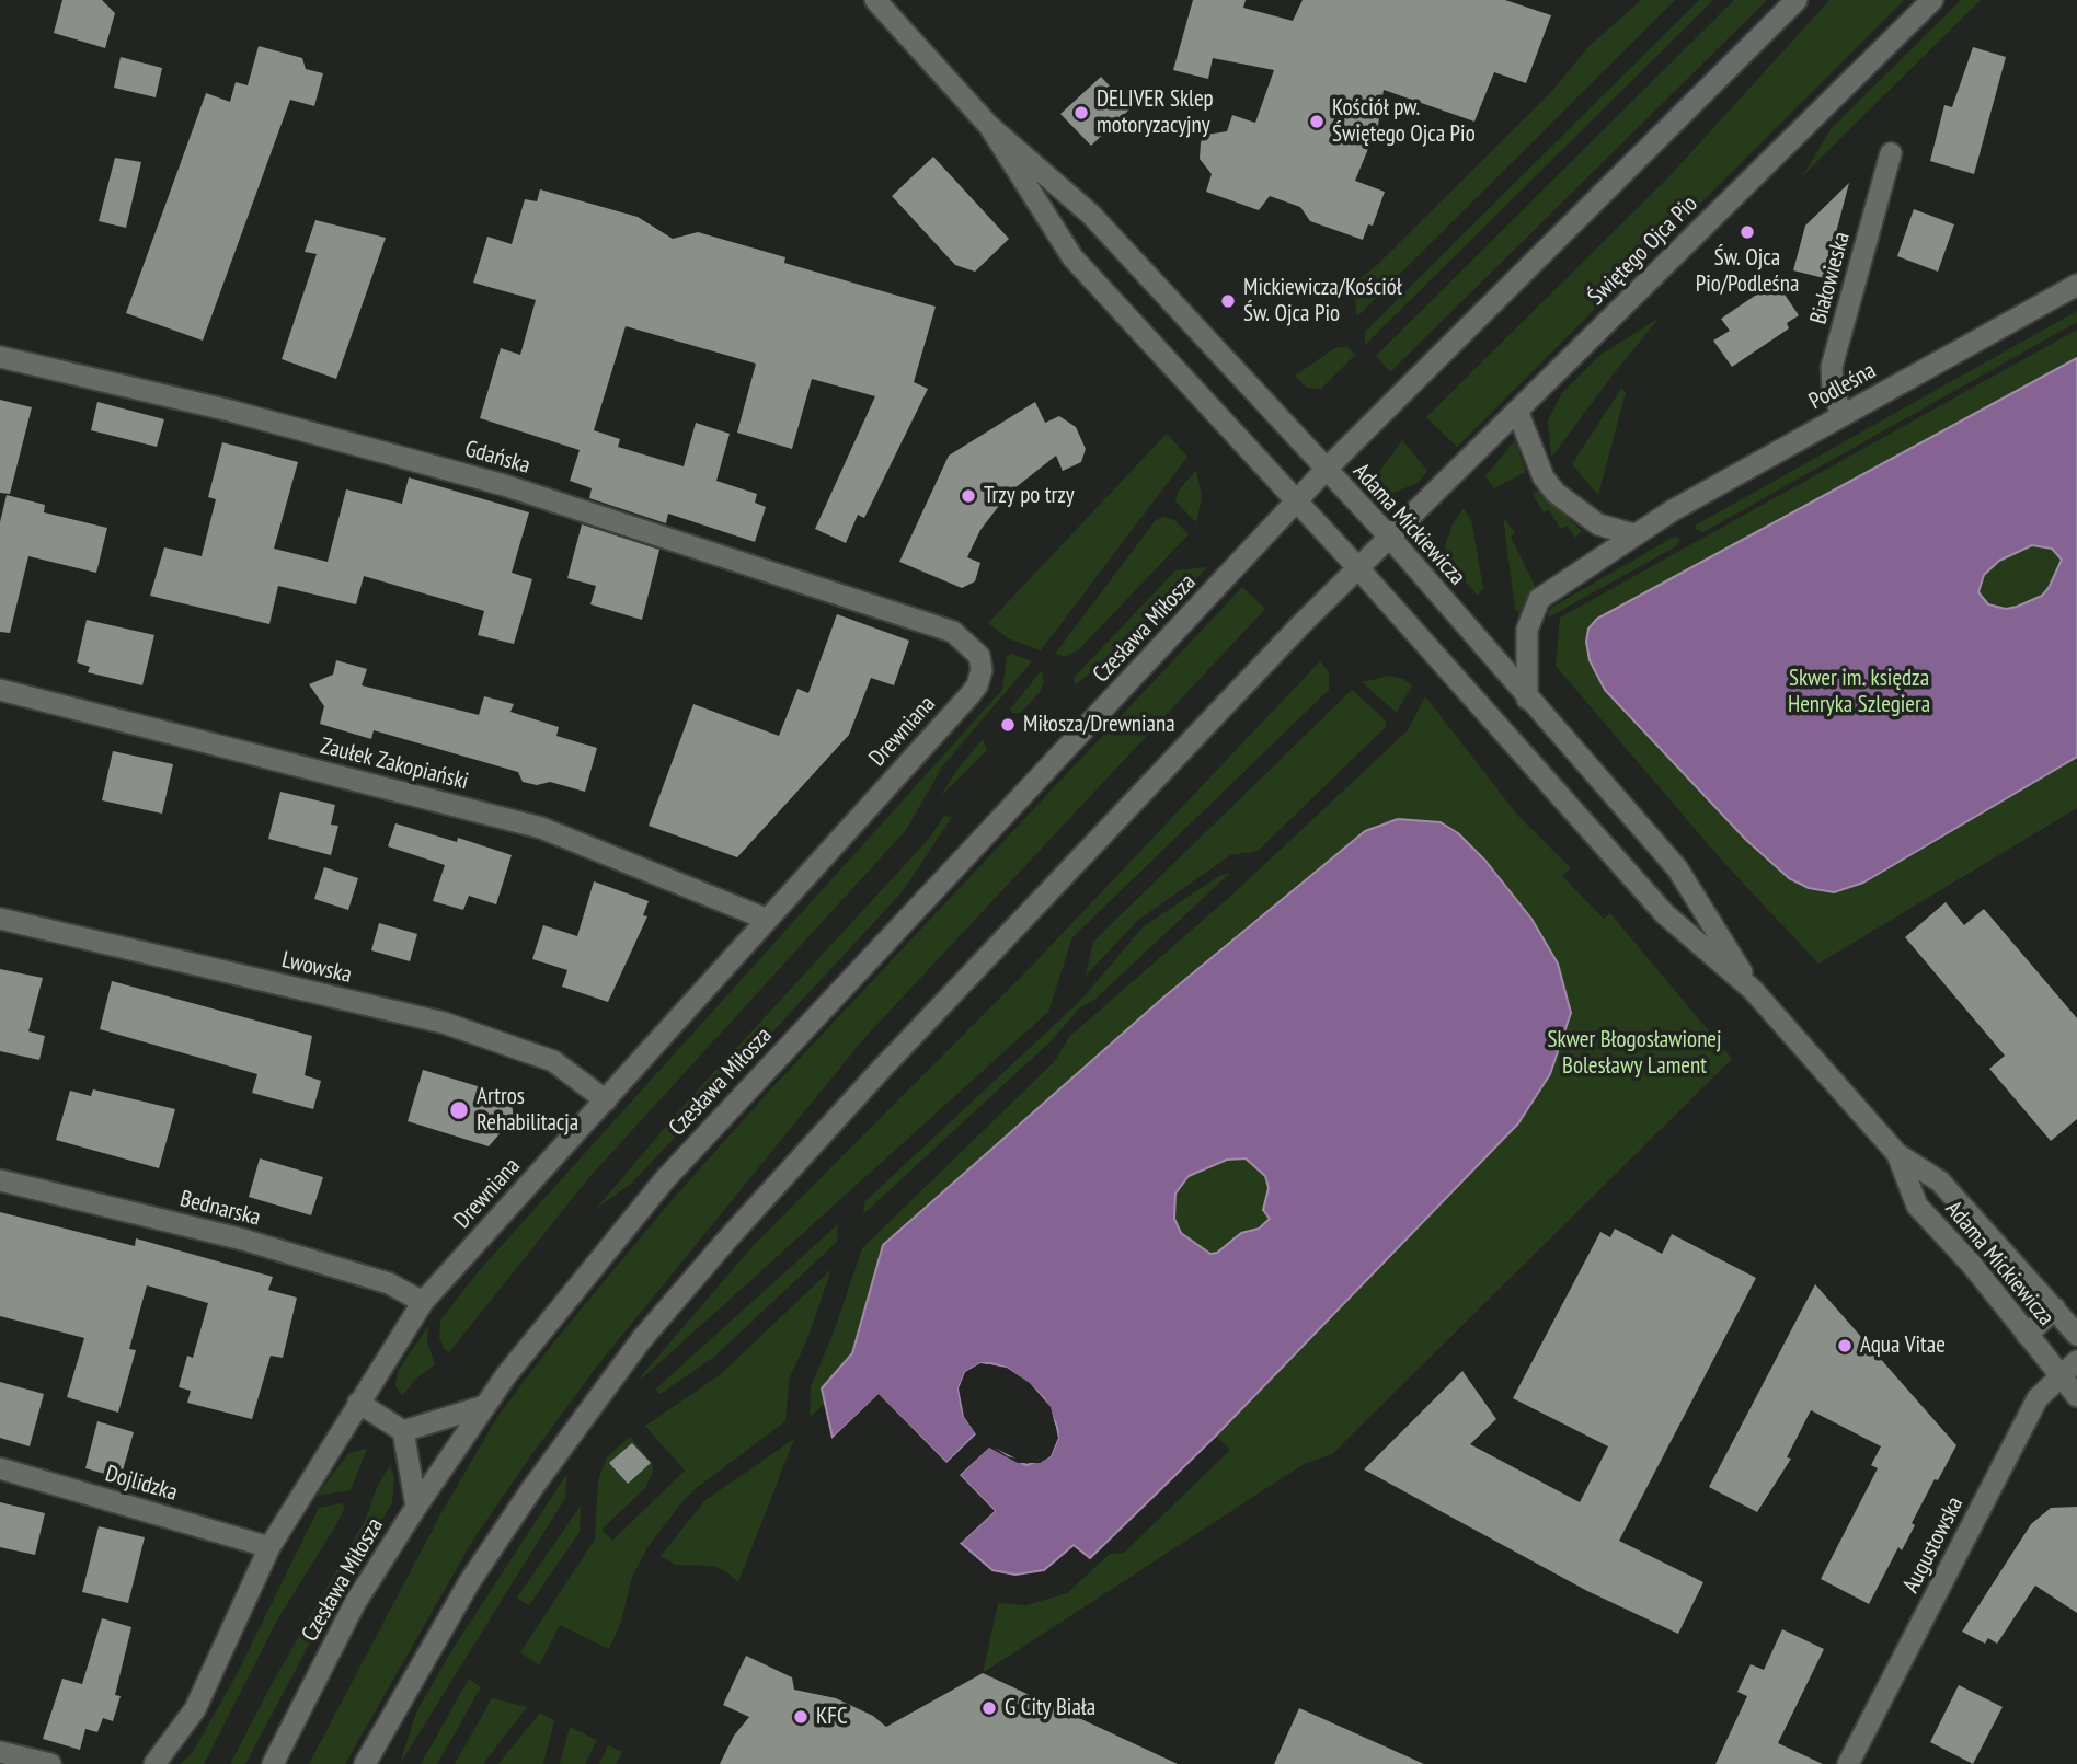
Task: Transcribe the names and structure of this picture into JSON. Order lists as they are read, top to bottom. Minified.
{"streets":{"street":["Świętego Ojca Pio","Białowieska","Podleśna","Gdańska","Adama Mickiewicza","Czesława Miłosza","Drewniana","Zaułek Zakopiański","Lwowska","Bednarska","Dojlidzka","Augustowska"]},"crossings":[["Świętego Ojca Pio","Adama Mickiewicza"],["Białowieska","Podleśna"],["Podleśna","Adama Mickiewicza"],["Gdańska","Drewniana"],["Adama Mickiewicza","Czesława Miłosza"],["Adama Mickiewicza","Augustowska"],["Drewniana","Zaułek Zakopiański"],["Drewniana","Lwowska"],["Drewniana","Bednarska"],["Drewniana","Dojlidzka"]],"parks":["Skwer im. księdza Henryka Szlegiera","Skwer Błogosławionej Bolesławy Lament"],"places":["DELIVER Sklep motoryzacyjny","Kościół pw. Świętego Ojca Pio","Św. Ojca Pio/Podleśna","Mickiewicza/Kościół Św. Ojca Pio","Trzy po trzy","Miłosza/Drewniana","Artros Rehabilitacja","Aqua Vitae","G City Biała","KFC"]}
